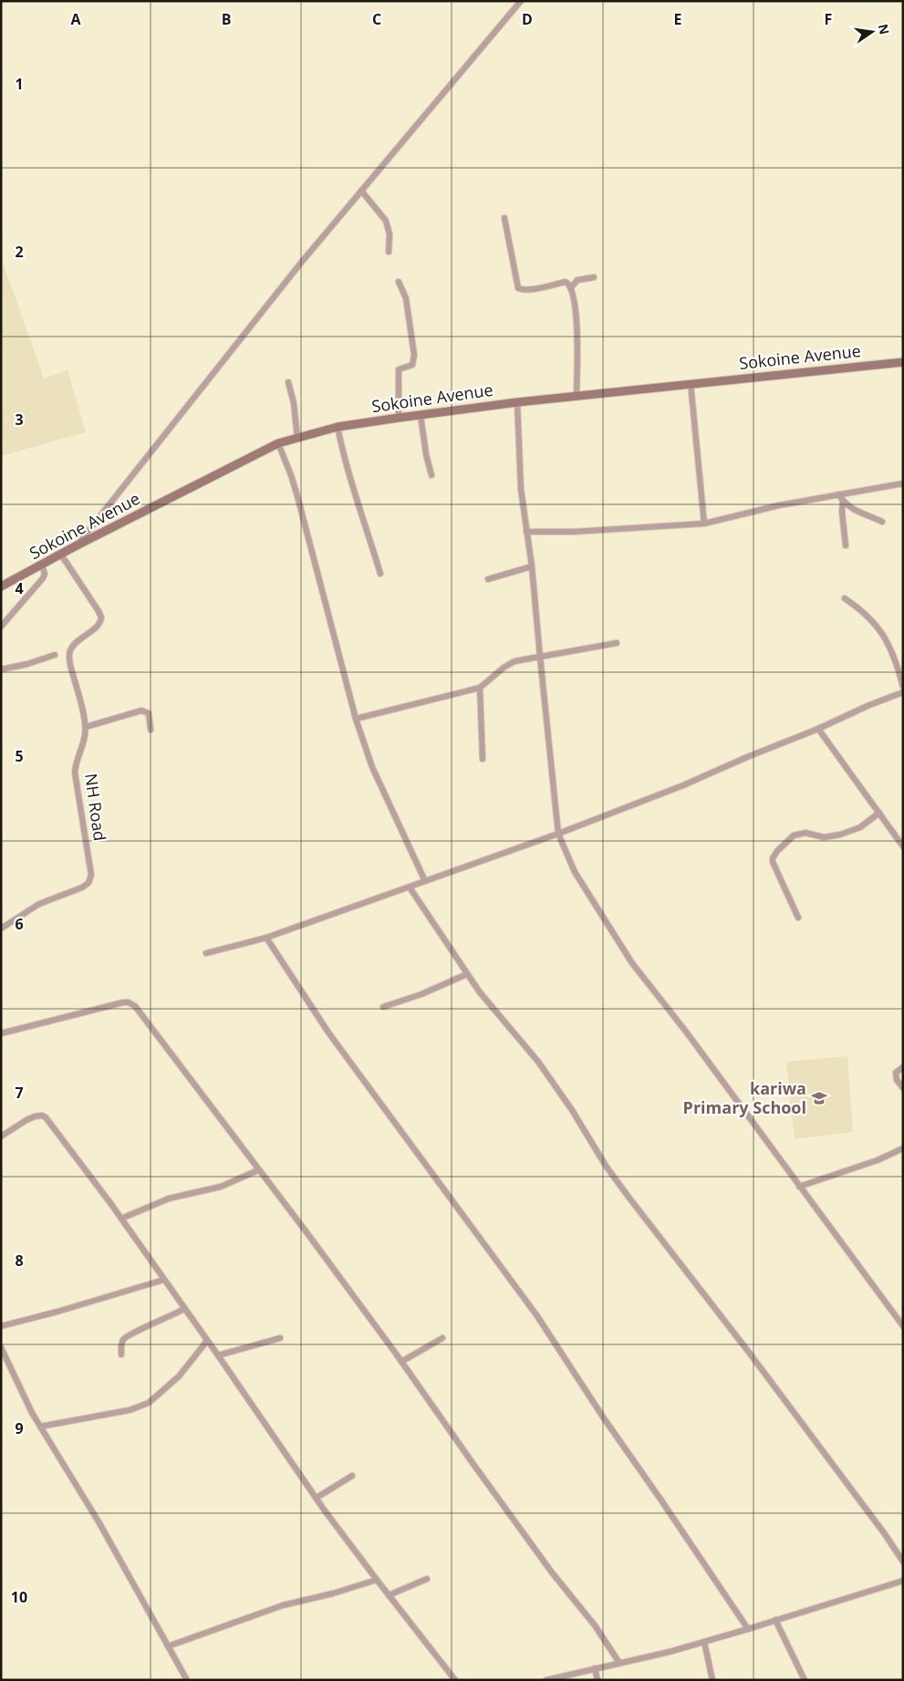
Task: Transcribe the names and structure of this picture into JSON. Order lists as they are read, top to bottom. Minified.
{"streets":{"street":["Sokoine Avenue","NH Road"]},"crossings":[["Sokoine Avenue","NH Road"]],"places":{"school or university":["kariwa Primary School"]},"north":"right","grid":{"columns":["A","B","C","D","E","F"],"rows":["1","2","3","4","5","6","7","8","9","10"]}}
